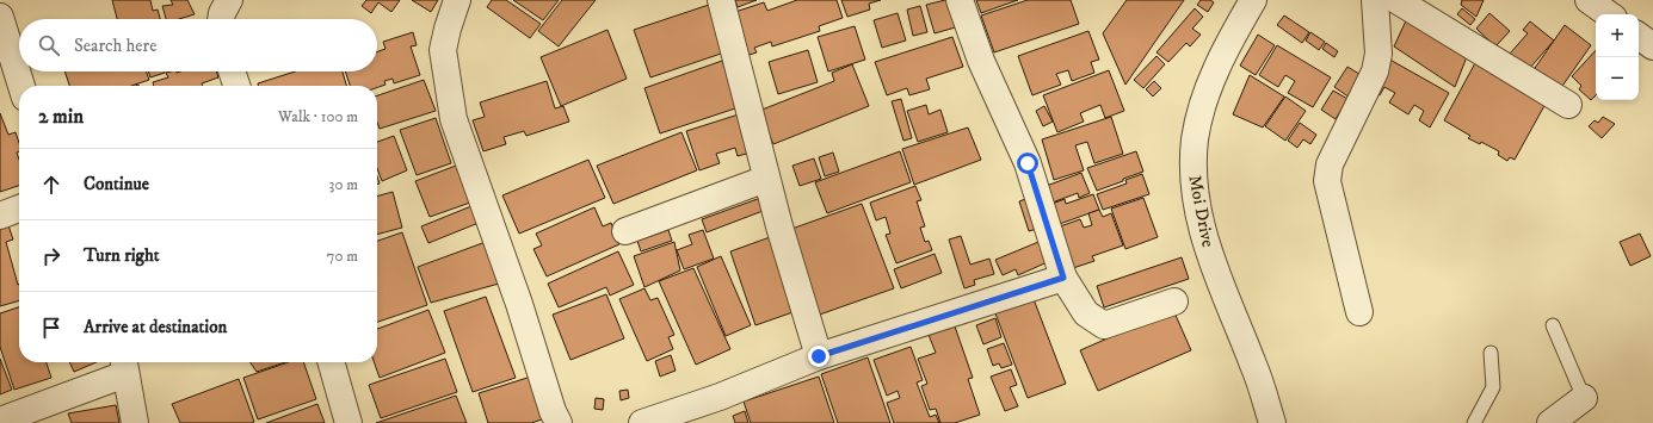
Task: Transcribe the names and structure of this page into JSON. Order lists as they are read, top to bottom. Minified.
{"streets":{"street":["Moi Drive"]},"page":{"map_buttons":["+","−"],"search":"Search here","heading":["2 min","Walk · 100 m"],"list":[["Continue","30 m"],["Turn right","70 m"],"Arrive at destination"]}}
